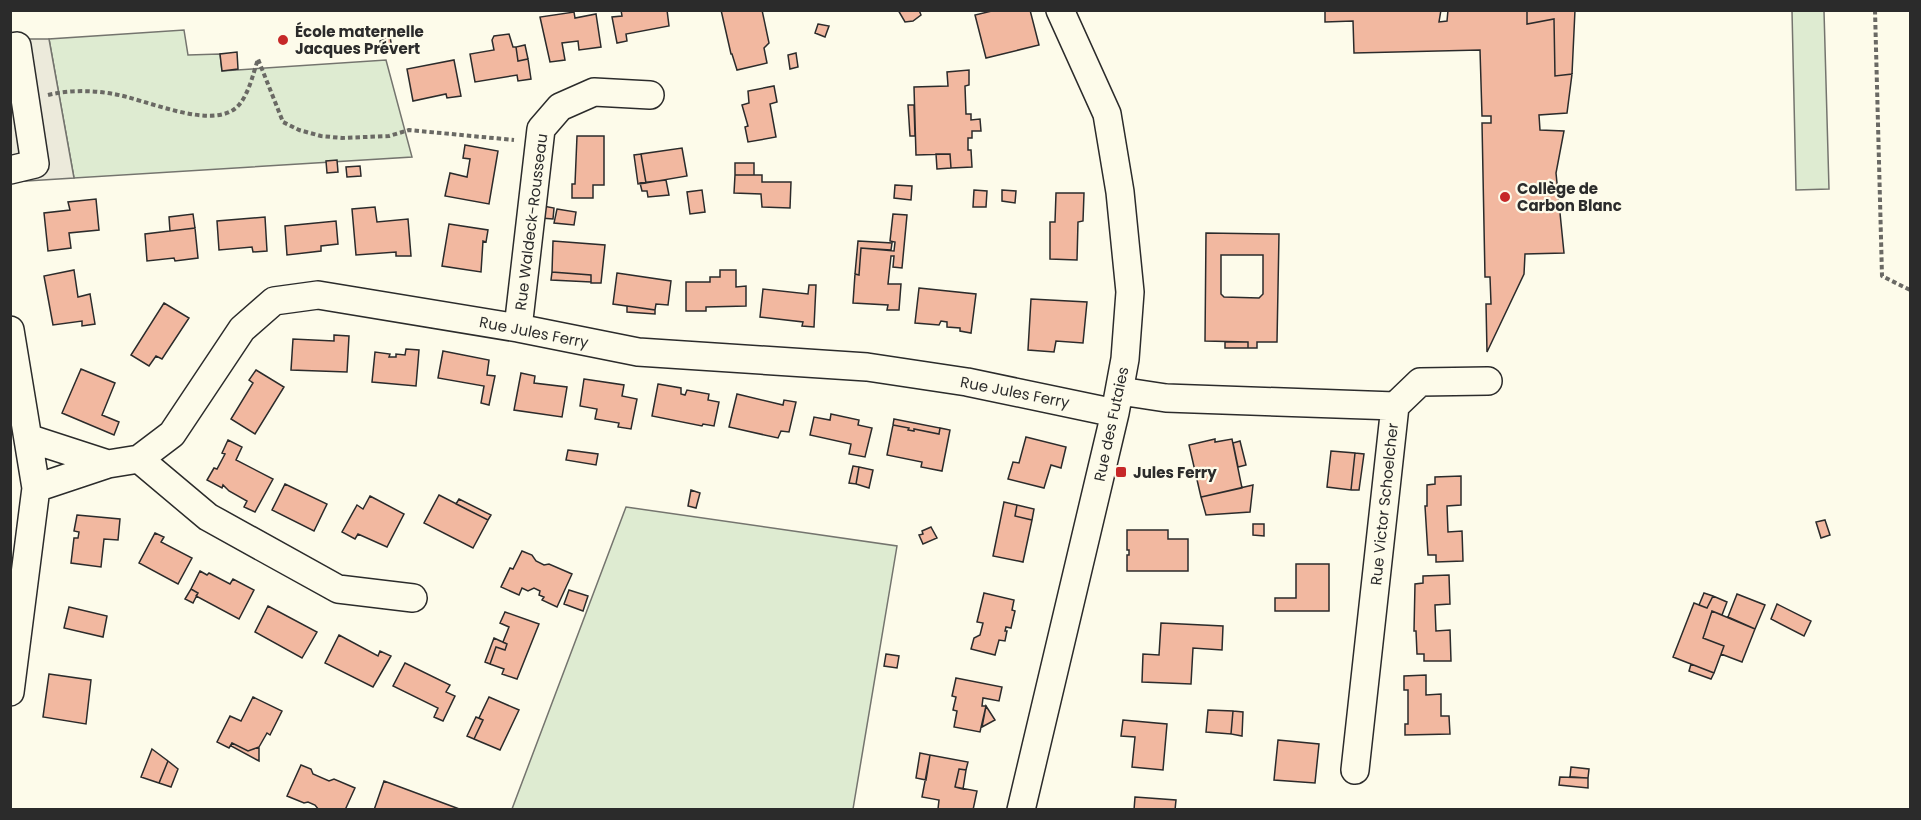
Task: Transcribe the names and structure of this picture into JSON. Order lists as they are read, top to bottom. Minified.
{"streets":{"street":["Rue Waldeck-Rousseau","Rue Jules Ferry","Rue des Futaies","Rue Victor Schoelcher"]},"crossings":[["Rue Waldeck-Rousseau","Rue Jules Ferry"],["Rue Jules Ferry","Rue des Futaies"],["Rue Jules Ferry","Rue Victor Schoelcher"],["Rue des Futaies","Rue Victor Schoelcher"]],"places":{"other":["École maternelle Jacques Prévert","Collège de Carbon Blanc"],"transit":["Jules Ferry"]}}
